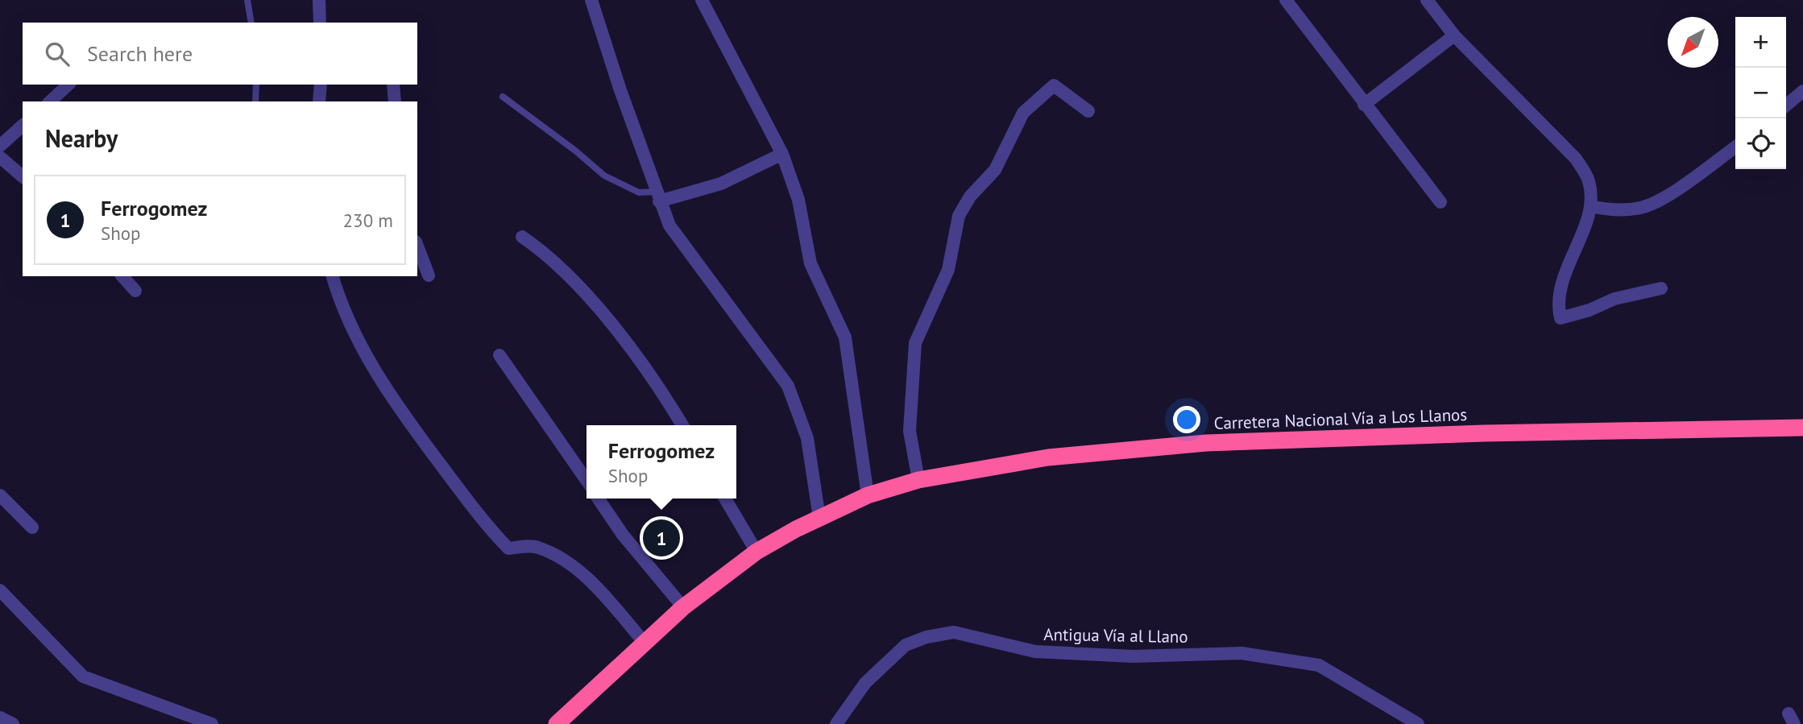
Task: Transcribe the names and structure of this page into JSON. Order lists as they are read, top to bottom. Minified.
{"streets":{"highway":["Carretera Nacional Vía a Los Llanos"],"street":["Antigua Vía al Llano"]},"north":"bottom left","page":{"map_buttons":["+","−"],"search":"Search here","heading":"Nearby","list":[{"mark":"1","name":"Ferrogomez","note":"Shop","value":"230 m"}],"popup":["Ferrogomez","Shop"],"pins":"1"}}
